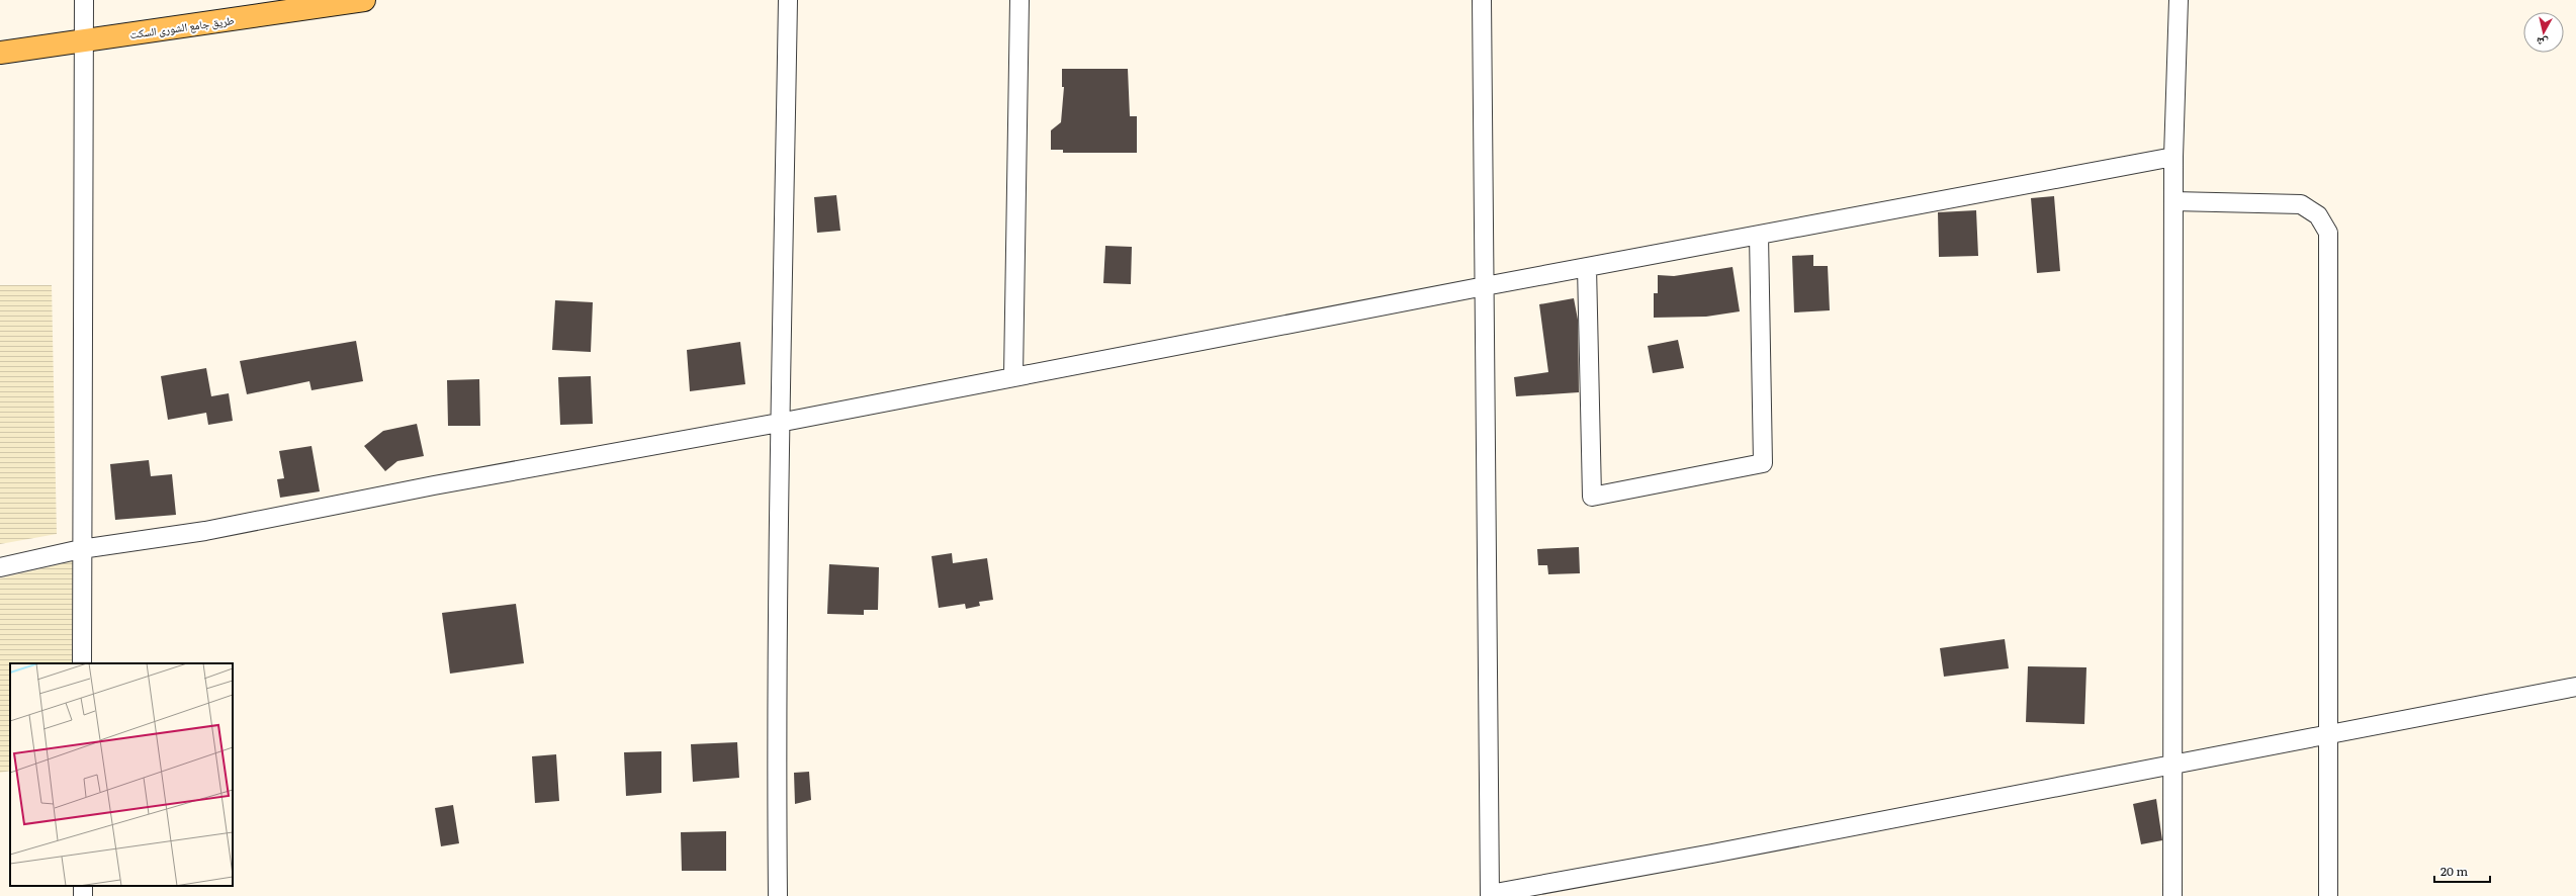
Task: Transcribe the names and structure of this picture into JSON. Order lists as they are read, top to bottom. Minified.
{"streets":{"main road":["طريق جامع الشورى السكت"]},"scale_bar":"20 m","north":"bottom"}
